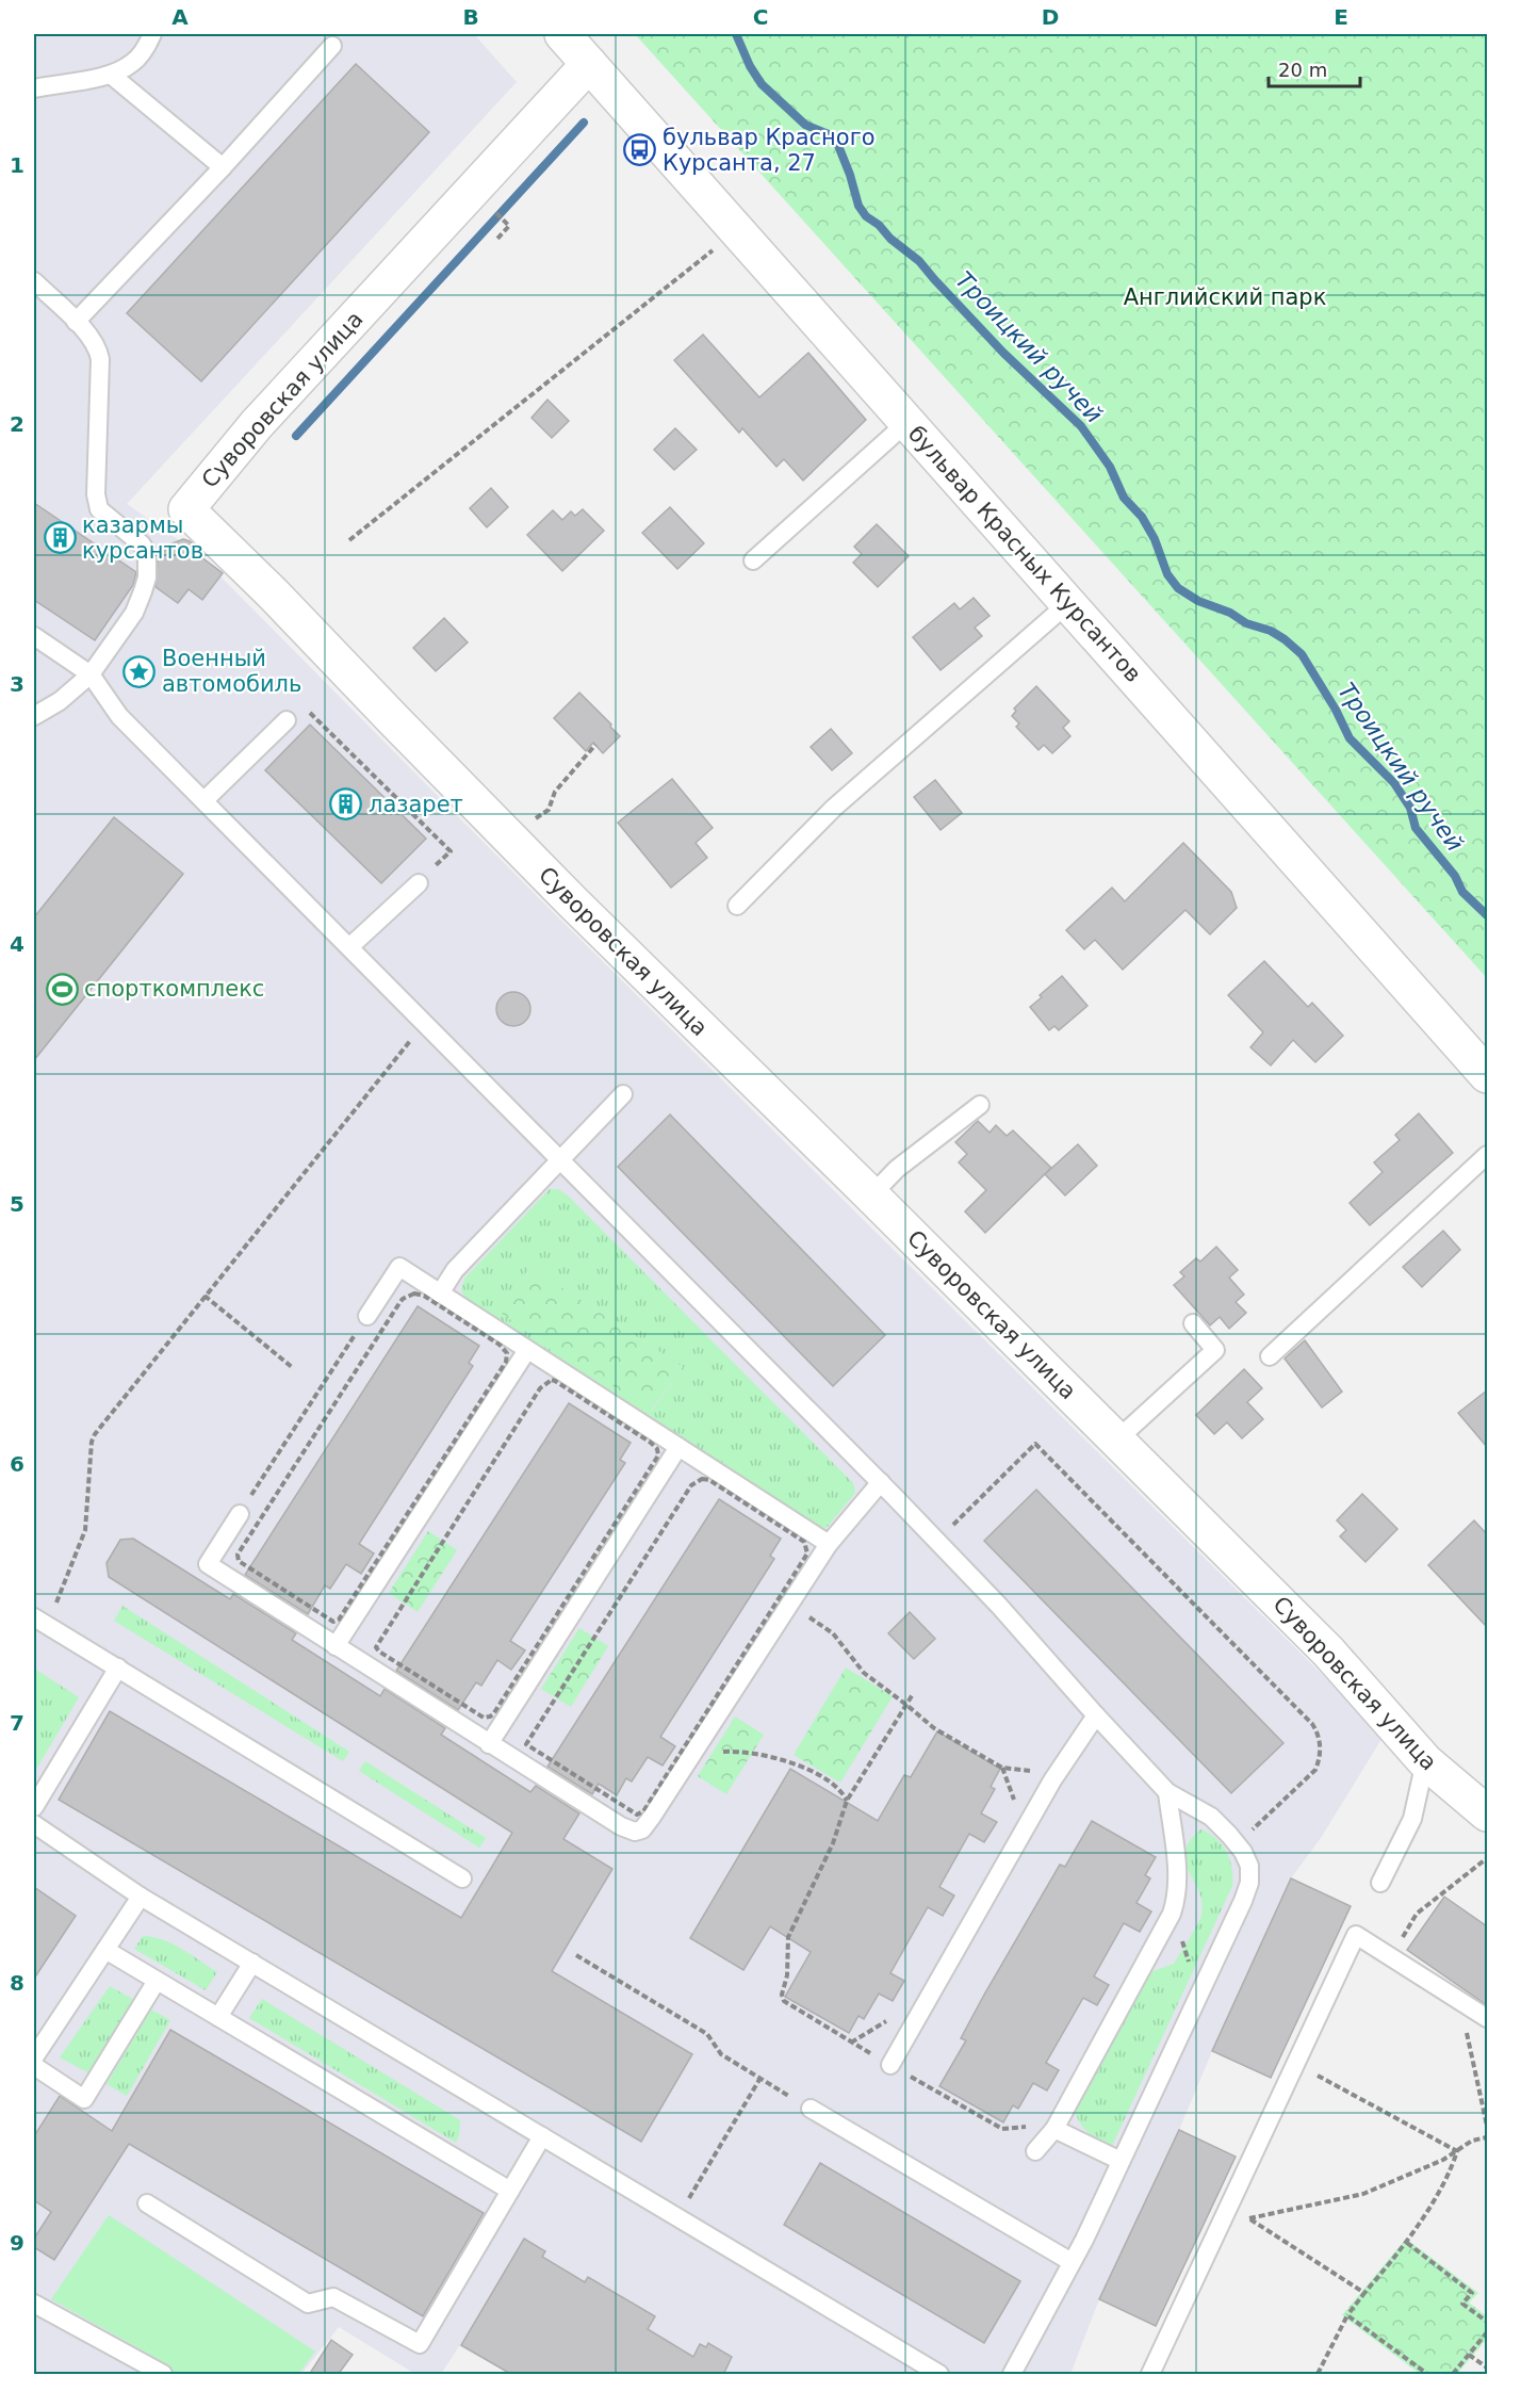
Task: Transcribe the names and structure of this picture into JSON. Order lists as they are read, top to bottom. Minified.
{"streets":{"street":["Суворовская улица","бульвар Красных Курсантов"]},"crossings":[["Суворовская улица","бульвар Красных Курсантов"]],"water":["Троицкий ручей"],"parks":["Английский парк"],"places":{"bus stop":["бульвар Красного Курсанта, 27"],"building":["казармы курсантов","лазарет"],"place":["Военный автомобиль"],"sports":["спорткомплекс"]},"scale_bar":"20 m","grid":{"columns":["A","B","C","D","E"],"rows":["1","2","3","4","5","6","7","8","9"]}}
